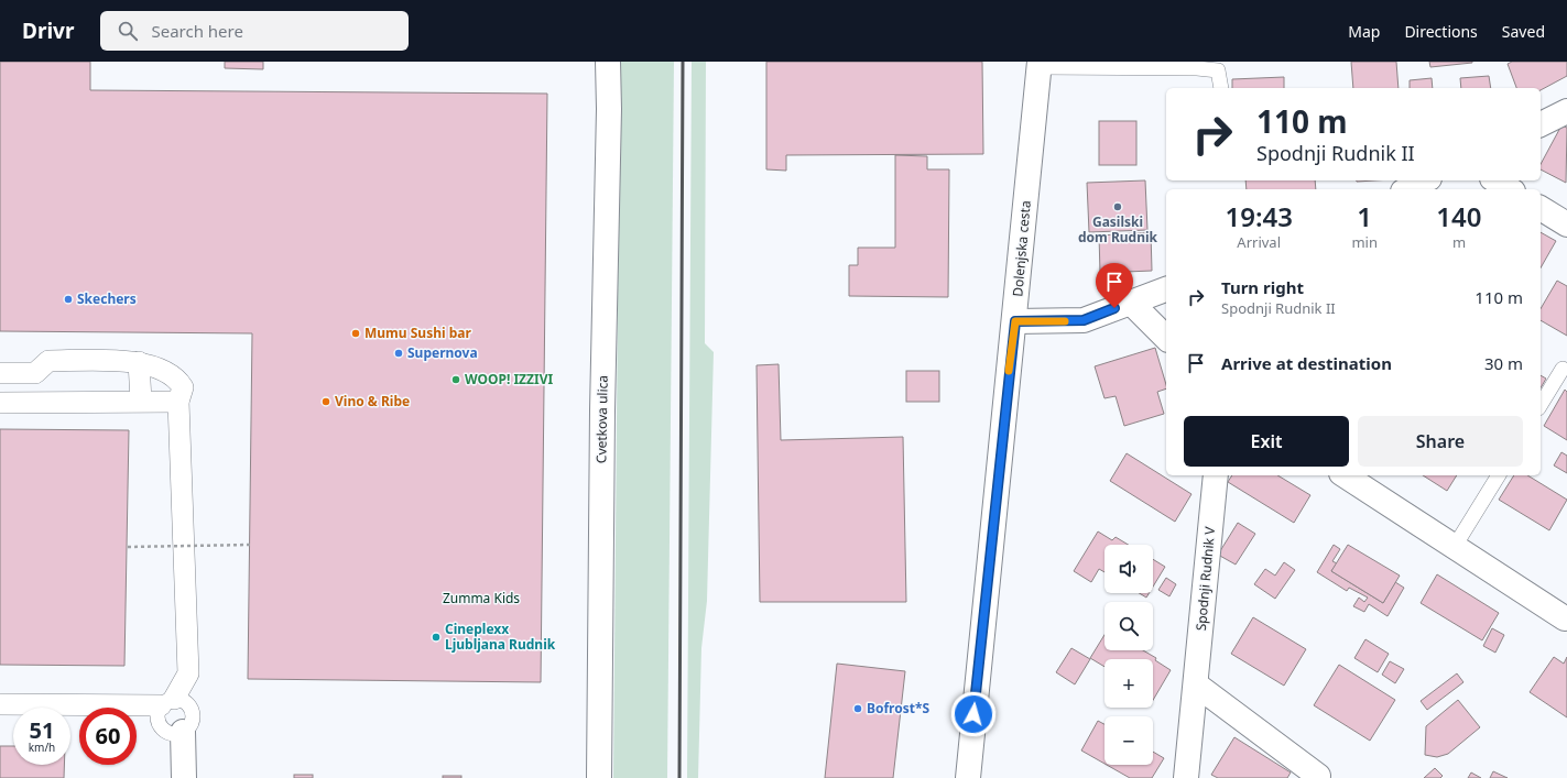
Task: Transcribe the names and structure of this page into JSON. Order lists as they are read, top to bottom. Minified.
{"streets":{"street":["Dolenjska cesta","Cvetkova ulica","Spodnji Rudnik V"]},"parks":["Zumma Kids"],"places":["Gasilski dom Rudnik","Skechers","Mumu Sushi bar","Supernova","WOOP! IZZIVI","Vino & Ribe","Cineplexx Ljubljana Rudnik","Bofrost*S"],"page":{"header":"Drivr","search":"Search here","nav":["Map","Directions","Saved"],"turn":["110 m","Spodnji Rudnik II"],"eta":["19:43","Arrival","1","min","140","m"],"list":[{"name":"Turn right","note":"Spodnji Rudnik II","value":"110 m"},{"name":"Arrive at destination","value":"30 m"}],"buttons":["Exit","Share"],"map_buttons":["+","−"],"speed":"51 km/h","limit":"60"}}
